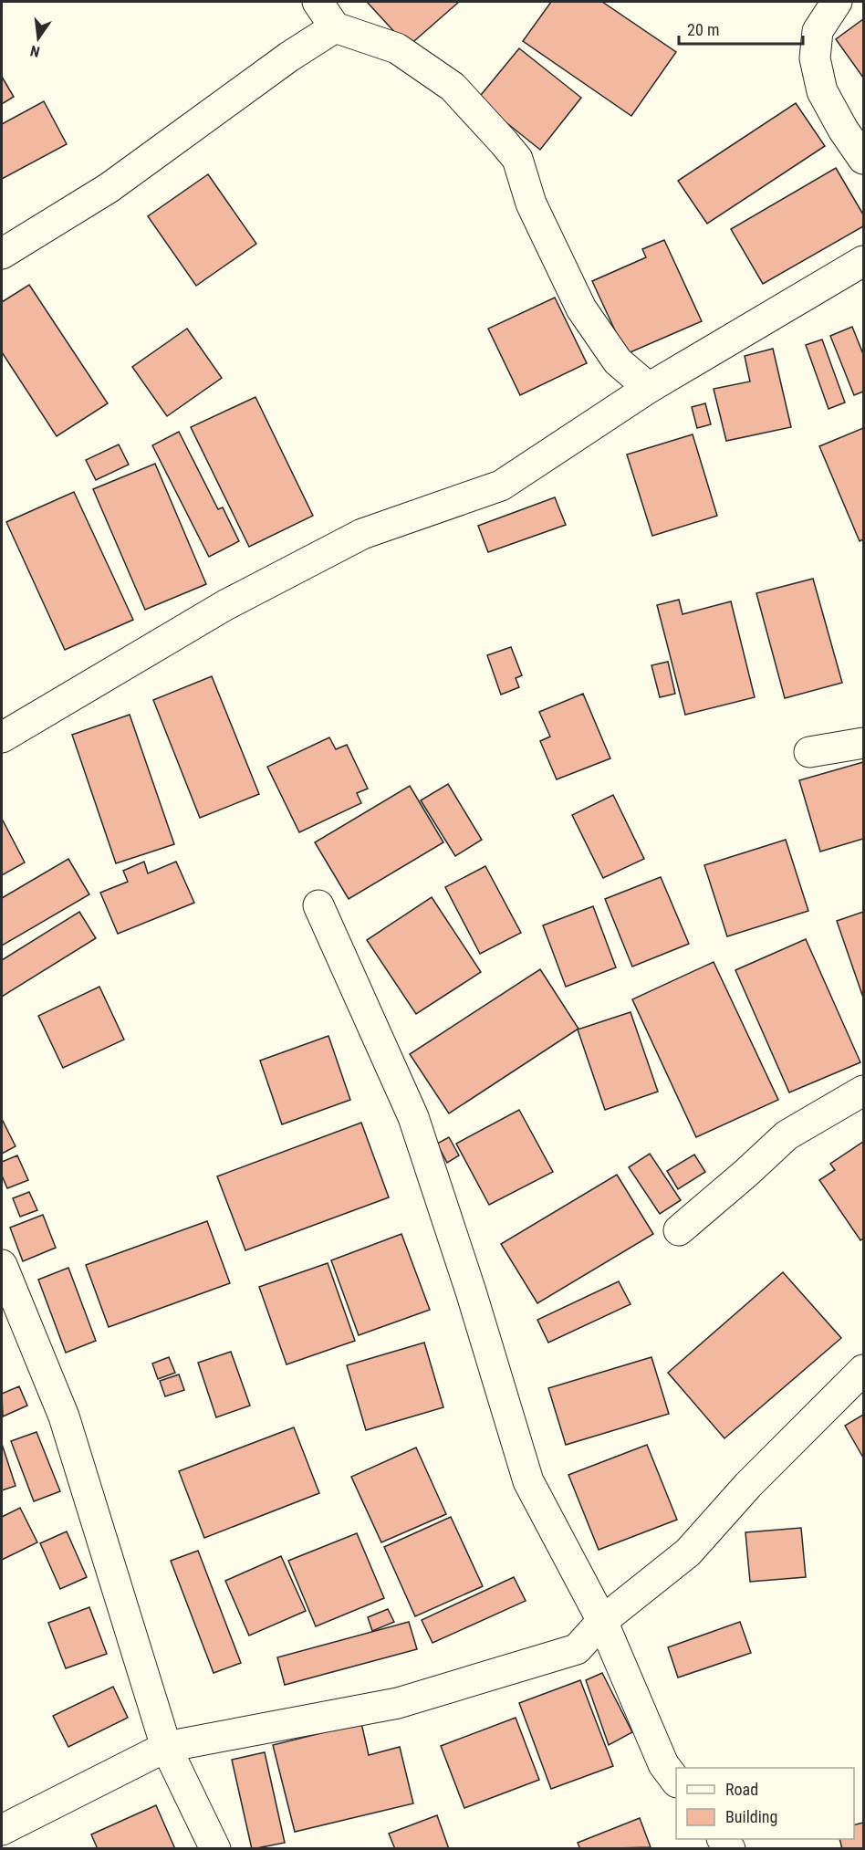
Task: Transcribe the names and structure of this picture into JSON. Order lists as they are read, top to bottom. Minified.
{"legend":["Road","Building"],"scale_bar":"20 m","north":"bottom"}
